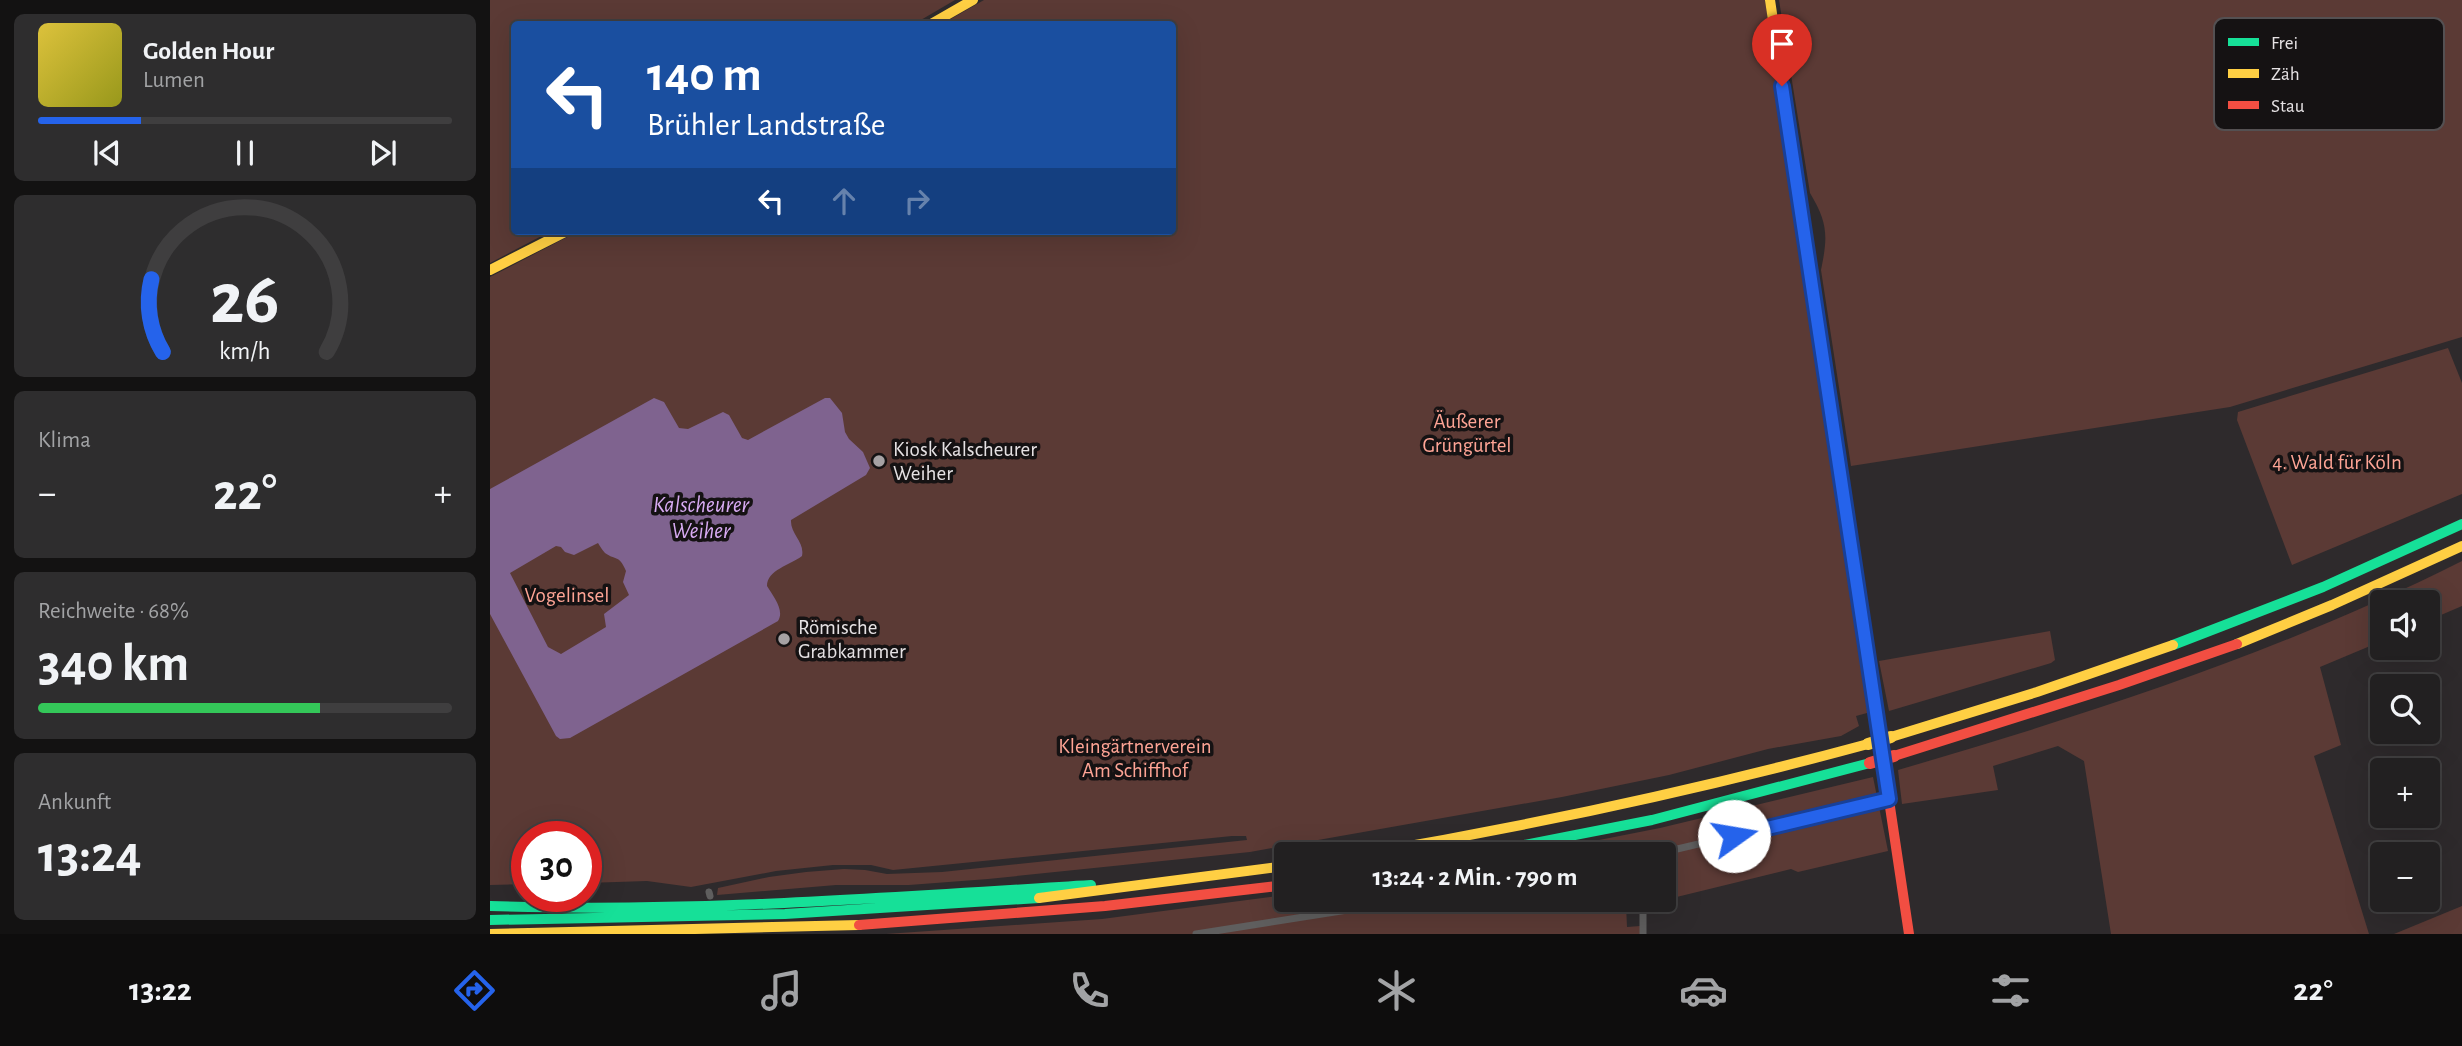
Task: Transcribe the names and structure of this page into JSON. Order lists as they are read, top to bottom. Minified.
{"water":["Kalscheurer Weiher"],"parks":["Äußerer Grüngürtel","4. Wald für Köln","Vogelinsel","Kleingärtnerverein Am Schiffhof"],"places":["Kiosk Kalscheurer Weiher","Römische Grabkammer"],"legend":["Frei","Zäh","Stau"],"page":{"turn":["140 m","Brühler Landstraße"],"song":["Golden Hour","Lumen"],"tile":["Klima",["Reichweite · 68%","340 km"],["Ankunft","13:24"]],"heat":["−","22°","+"],"map_buttons":["+","−"],"limit":"30","trip":"13:24 · 2 Min. · 790 m","tabs":["13:22","22°"],"gauge":["26","km/h"]}}
